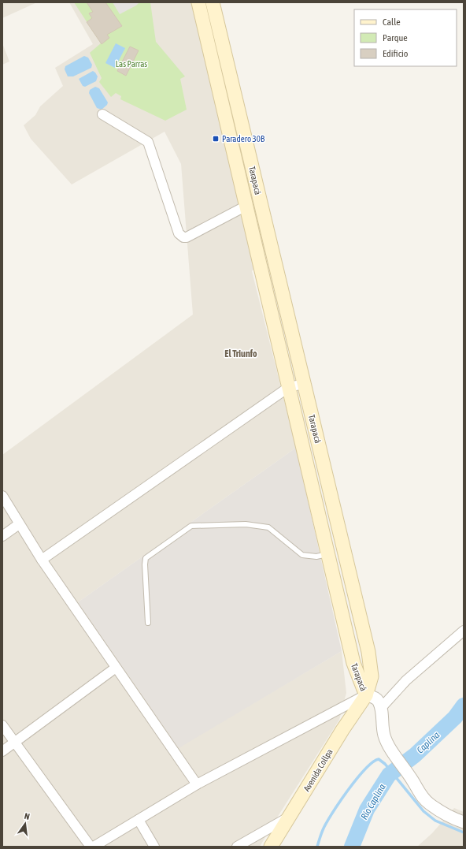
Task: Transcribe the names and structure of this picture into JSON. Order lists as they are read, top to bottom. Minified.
{"streets":{"main road":["Tarapacá","Avenida Collpa"]},"crossings":[["Tarapacá","Avenida Collpa"]],"districts":["El Triunfo"],"water":["Caplina","Río Caplina"],"parks":["Las Parras"],"places":{"transit":["Paradero 30B"]},"legend":["Calle","Parque","Edificio"],"north":"top"}
